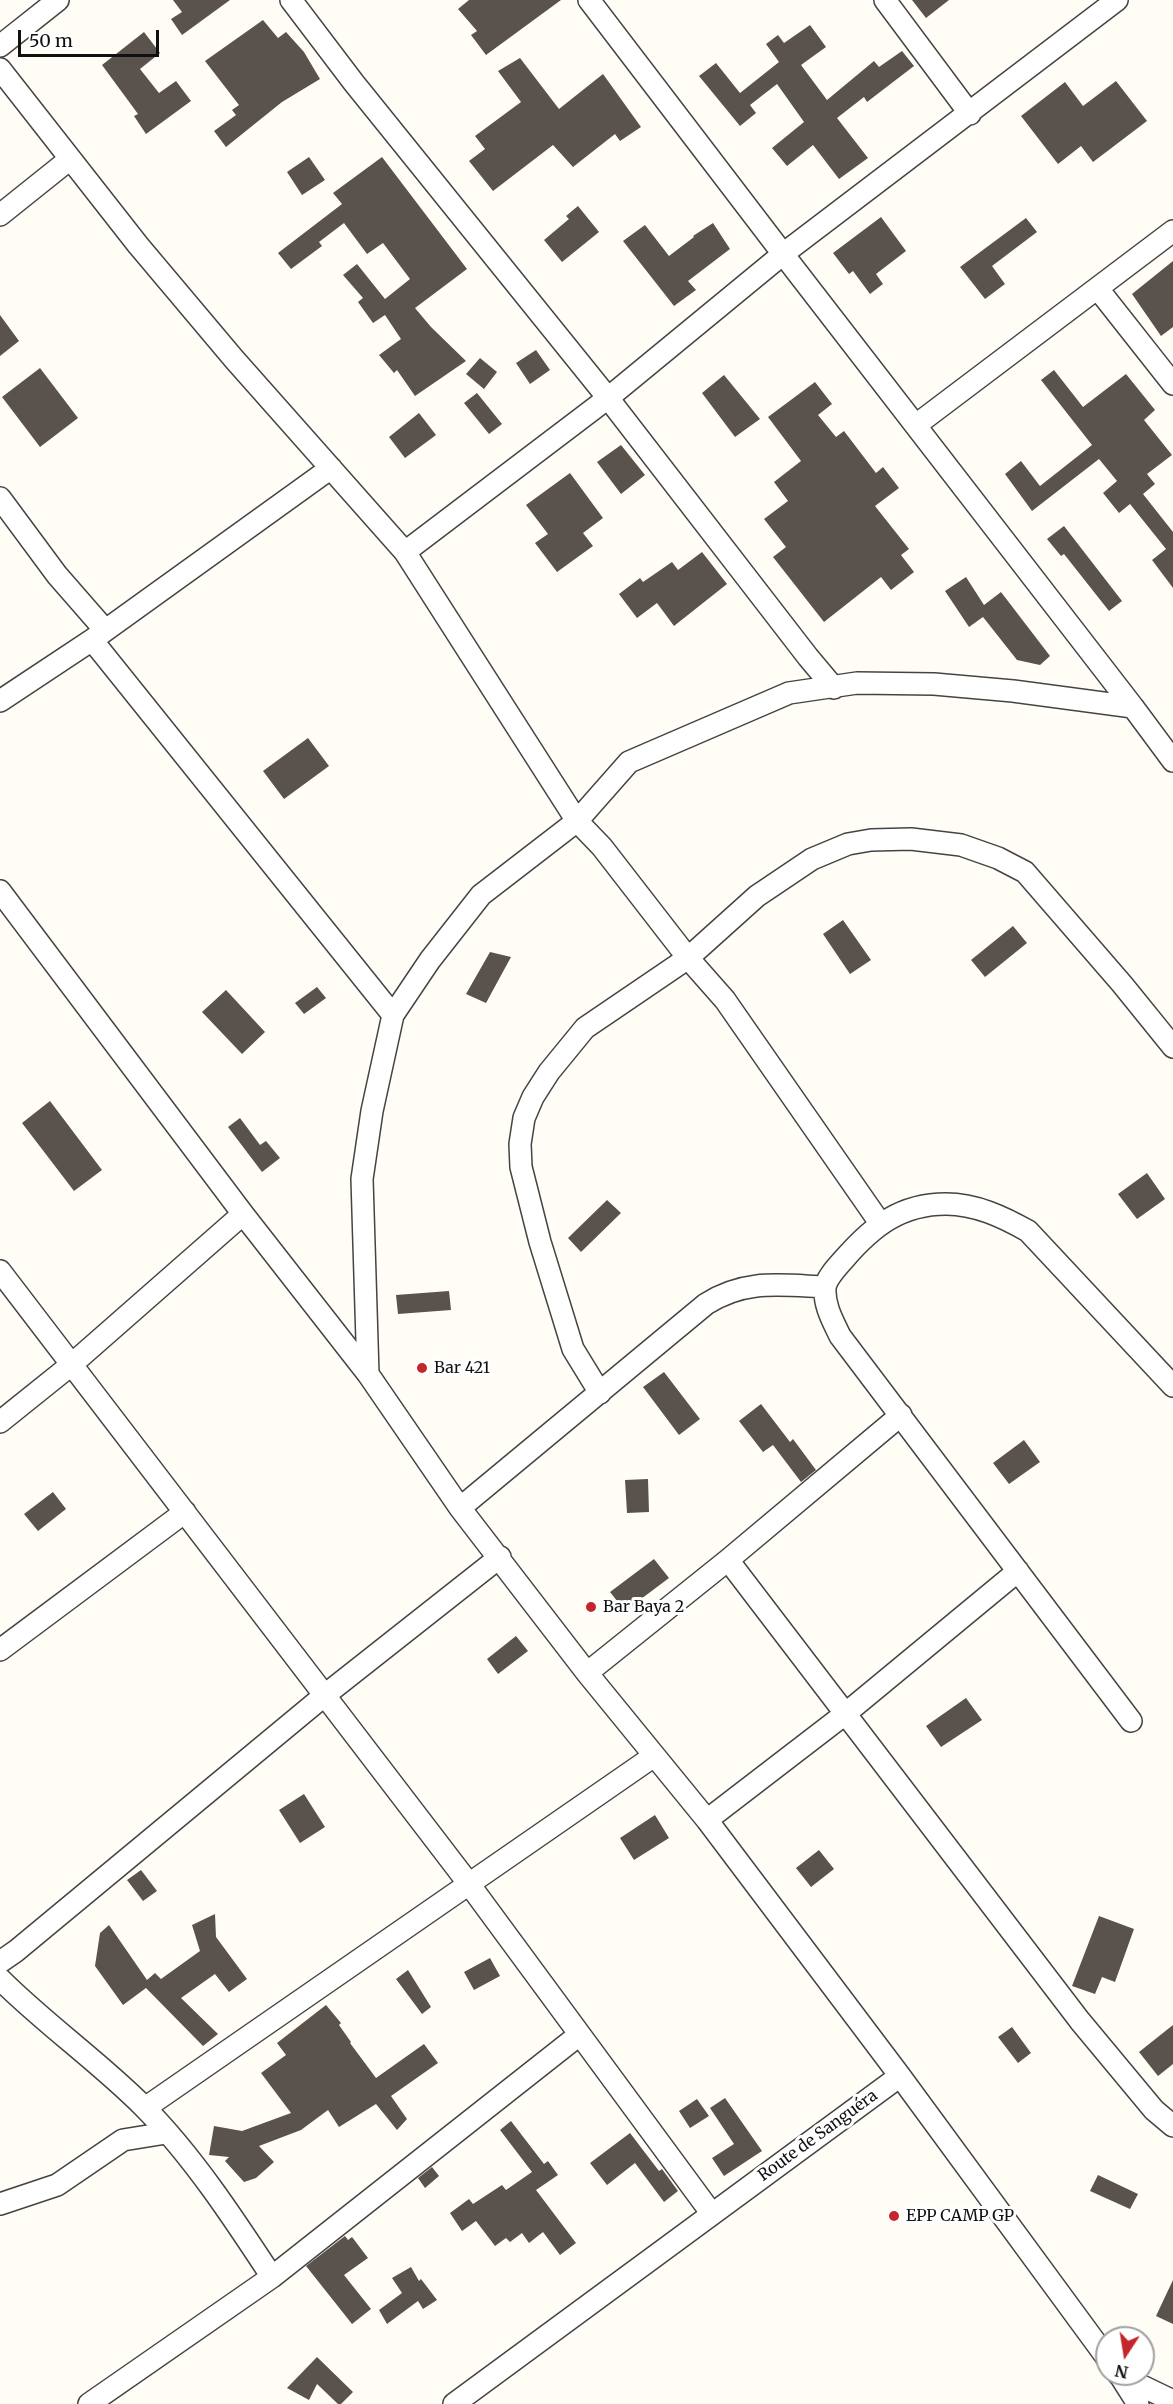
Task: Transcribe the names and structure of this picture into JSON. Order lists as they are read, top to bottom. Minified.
{"streets":{"street":["Route de Sanguéra"]},"places":["Bar 421","Bar Baya 2","EPP CAMP GP"],"scale_bar":"50 m","north":"bottom"}
